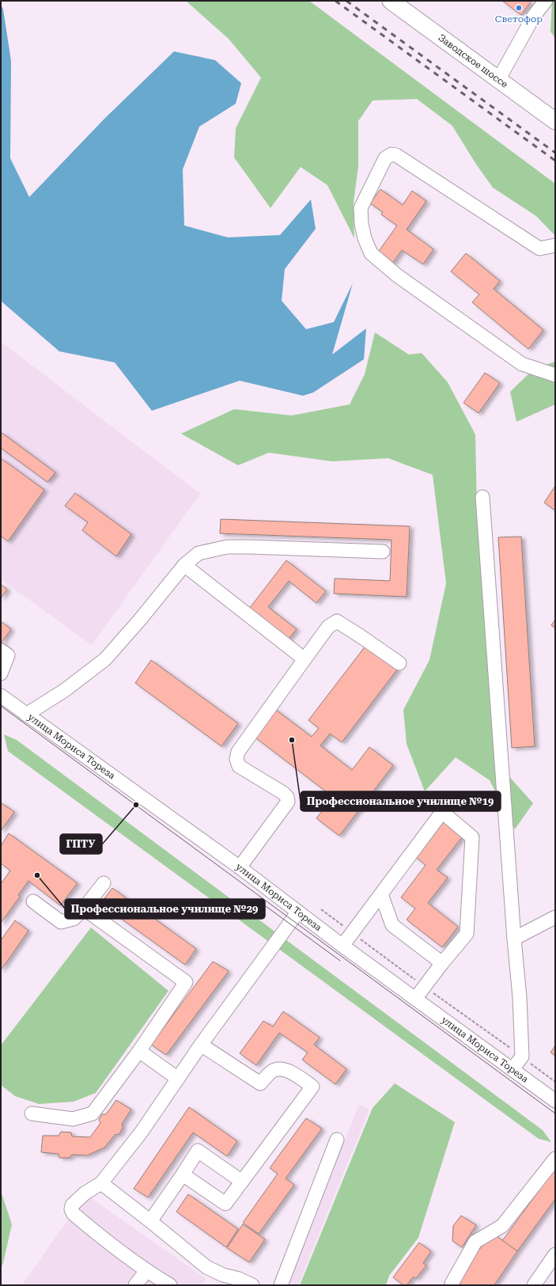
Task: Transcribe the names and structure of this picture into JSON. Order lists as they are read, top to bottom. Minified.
{"streets":{"main road":["Заводское шоссе"],"street":["улица Мориса Тореза"]},"places":["Светофор","Профессиональное училище №19","ГПТУ","Профессиональное училище №29"]}
